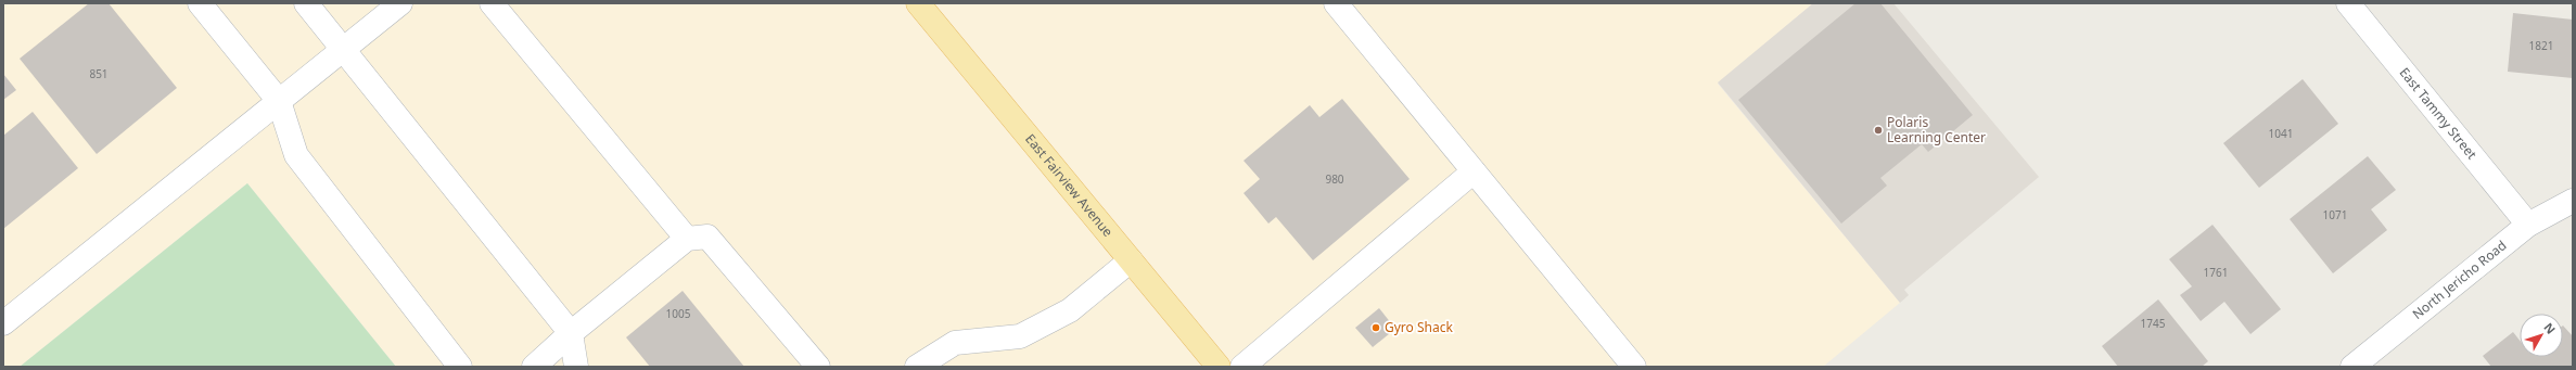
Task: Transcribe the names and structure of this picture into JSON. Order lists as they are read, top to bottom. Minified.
{"streets":{"main road":["East Fairview Avenue"],"street":["East Tammy Street","North Jericho Road"]},"crossings":[["East Tammy Street","North Jericho Road"]],"places":["Polaris Learning Center","Gyro Shack"],"house_numbers":["1821","851","1041","980","1071","1761","1005","1745"],"north":"top right"}
